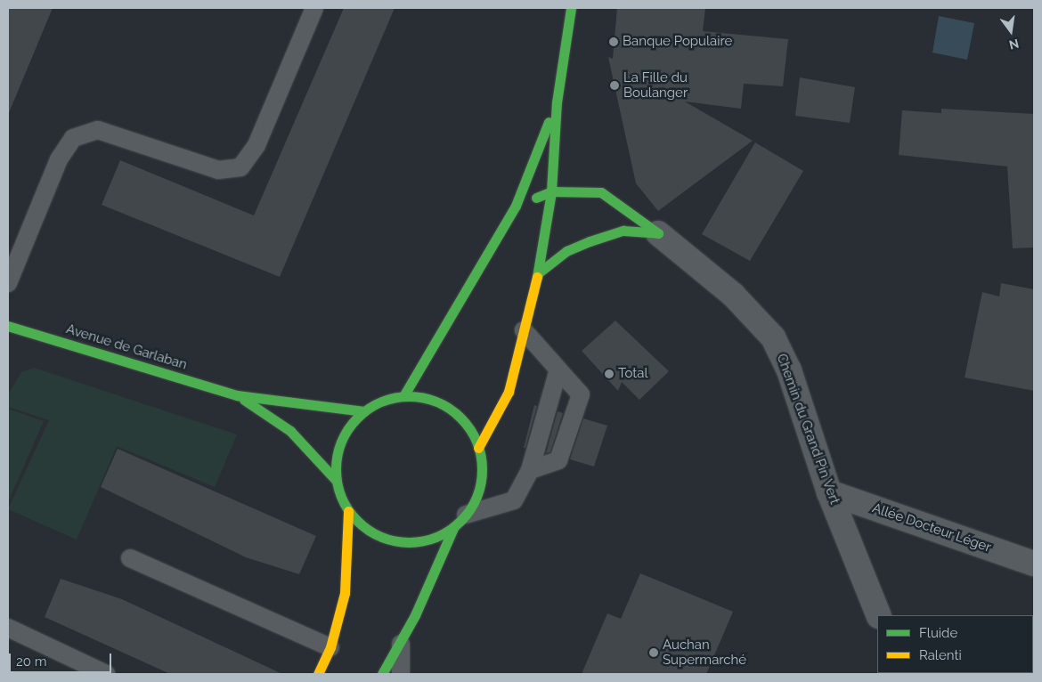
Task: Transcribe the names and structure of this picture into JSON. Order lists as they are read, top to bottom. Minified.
{"streets":{"main road":["Avenue de Garlaban"],"street":["Chemin du Grand Pin Vert","Allée Docteur Léger"]},"crossings":[["Chemin du Grand Pin Vert","Allée Docteur Léger"]],"places":["Banque Populaire","La Fille du Boulanger","Total","Auchan Supermarché"],"legend":["Fluide","Ralenti"],"scale_bar":"20 m","north":"bottom"}
